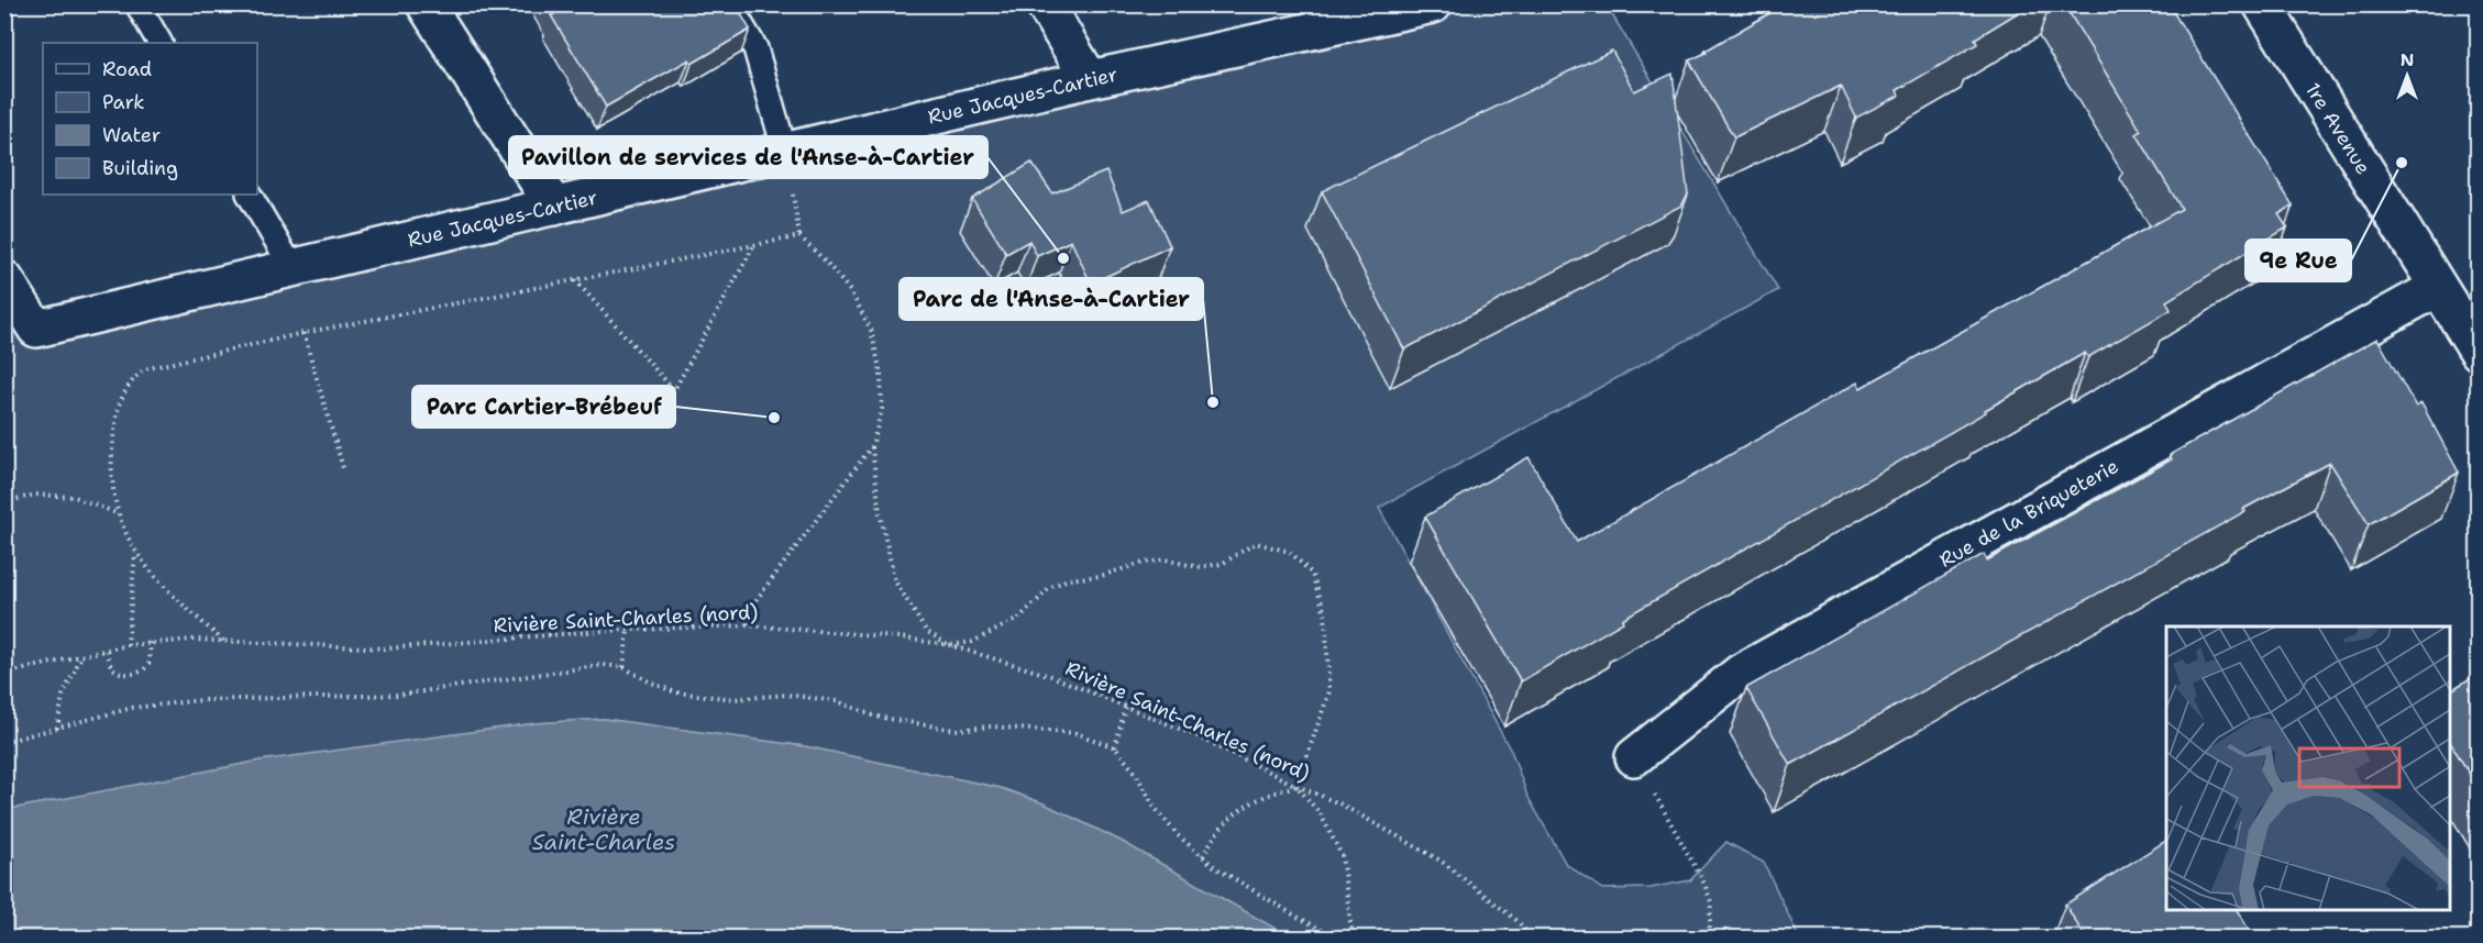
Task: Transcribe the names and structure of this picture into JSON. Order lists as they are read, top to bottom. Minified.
{"streets":{"street":["Rue Jacques-Cartier","1re Avenue","Rue de la Briqueterie"],"path":["Rivière Saint-Charles (nord)"]},"crossings":[["1re Avenue","Rue de la Briqueterie"]],"water":["Rivière Saint-Charles"],"places":["9e Rue","Pavillon de services de l'Anse-à-Cartier","Parc de l'Anse-à-Cartier","Parc Cartier-Brébeuf"],"legend":["Road","Park","Water","Building"],"north":"top"}
